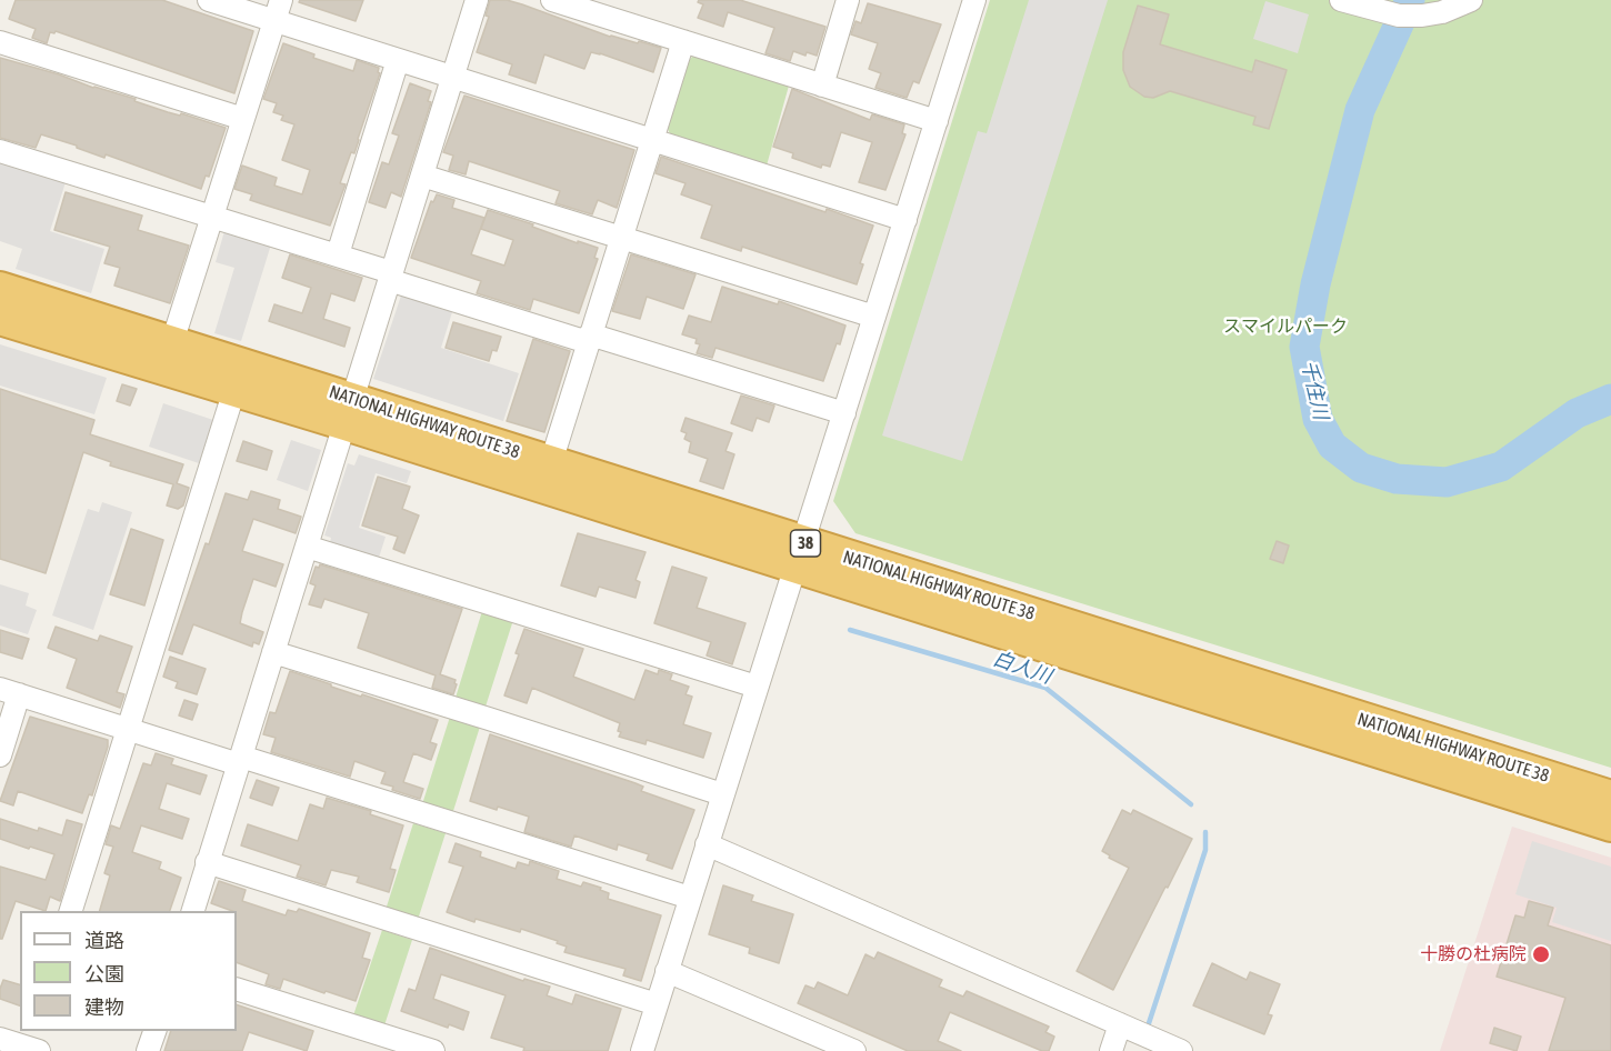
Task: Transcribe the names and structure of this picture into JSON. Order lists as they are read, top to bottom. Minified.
{"streets":{"highway":["NATIONAL HIGHWAY ROUTE 38","38"]},"water":["千住川","白人川"],"parks":["スマイルパーク"],"places":["十勝の杜病院"],"legend":["道路","公園","建物"]}
